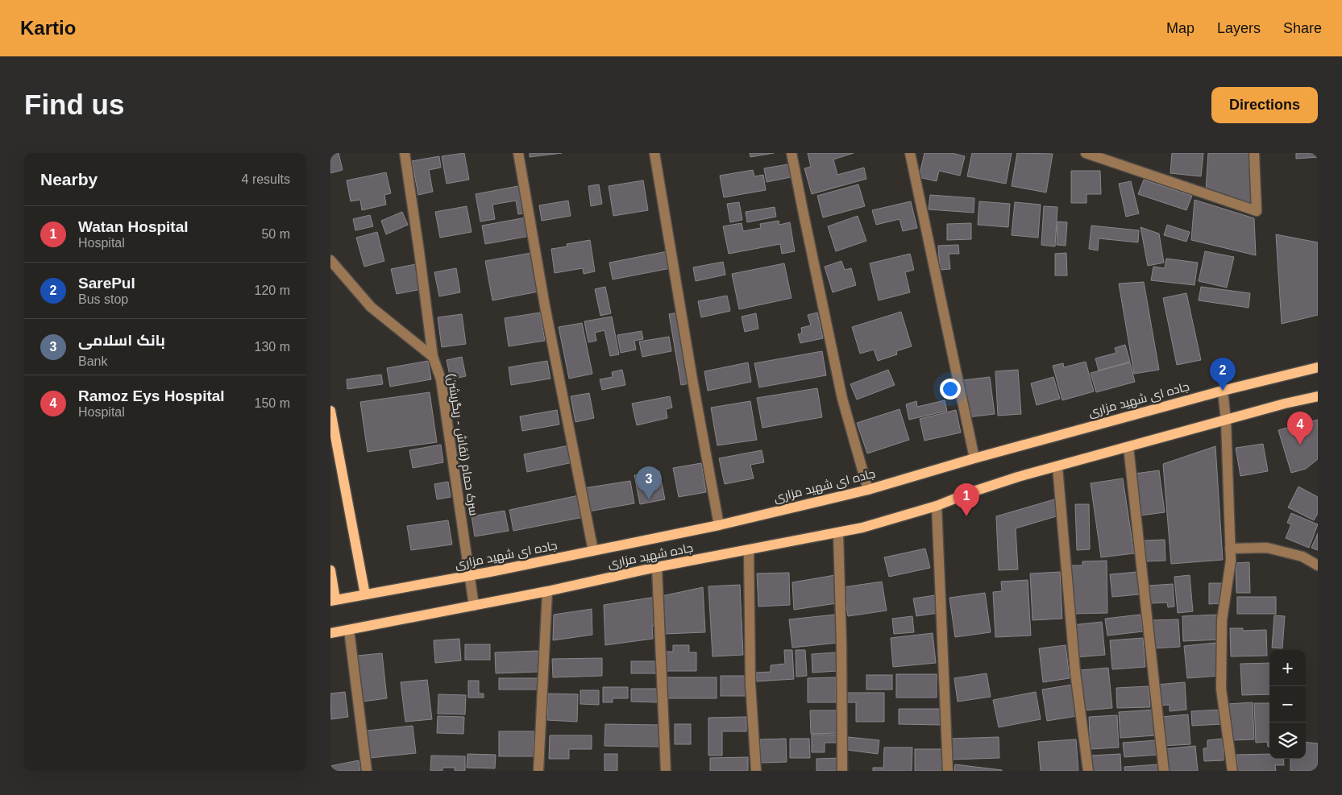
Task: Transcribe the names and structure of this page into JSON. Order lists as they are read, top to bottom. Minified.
{"streets":{"main road":["جاده ای شهید مزاری","جاده شهید مزاری"],"street":["سرک حمام (نقاش - ریگریشن)"]},"crossings":[["جاده ای شهید مزاری","سرک حمام (نقاش - ریگریشن)"],["سرک حمام (نقاش - ریگریشن)","جاده شهید مزاری"]],"page":{"header":"Kartio","nav":["Map","Layers","Share"],"buttons":"Directions","title":"Find us","heading":["Nearby","4 results"],"list":[{"mark":"1","name":"Watan Hospital","note":"Hospital","value":"50 m"},{"mark":"2","name":"SarePul","note":"Bus stop","value":"120 m"},{"mark":"3","name":"بانک اسلامی","note":"Bank","value":"130 m"},{"mark":"4","name":"Ramoz Eys Hospital","note":"Hospital","value":"150 m"}],"pins":["2","4","3","1"],"map_buttons":["+","−"]}}
